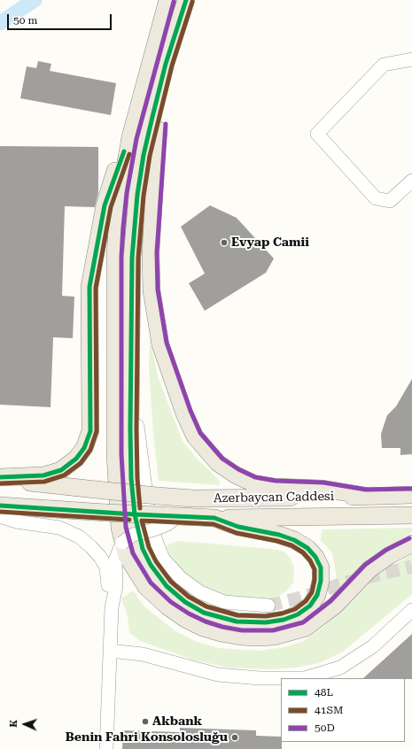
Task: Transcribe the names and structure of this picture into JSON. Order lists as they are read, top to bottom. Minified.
{"streets":{"main road":["Azerbaycan Caddesi"]},"places":["Evyap Camii","Akbank","Benin Fahri Konsolosluğu"],"lines":["transit line 48L","transit line 41SM","transit line 50D"],"legend":["48L","41SM","50D"],"scale_bar":"50 m","north":"left"}
